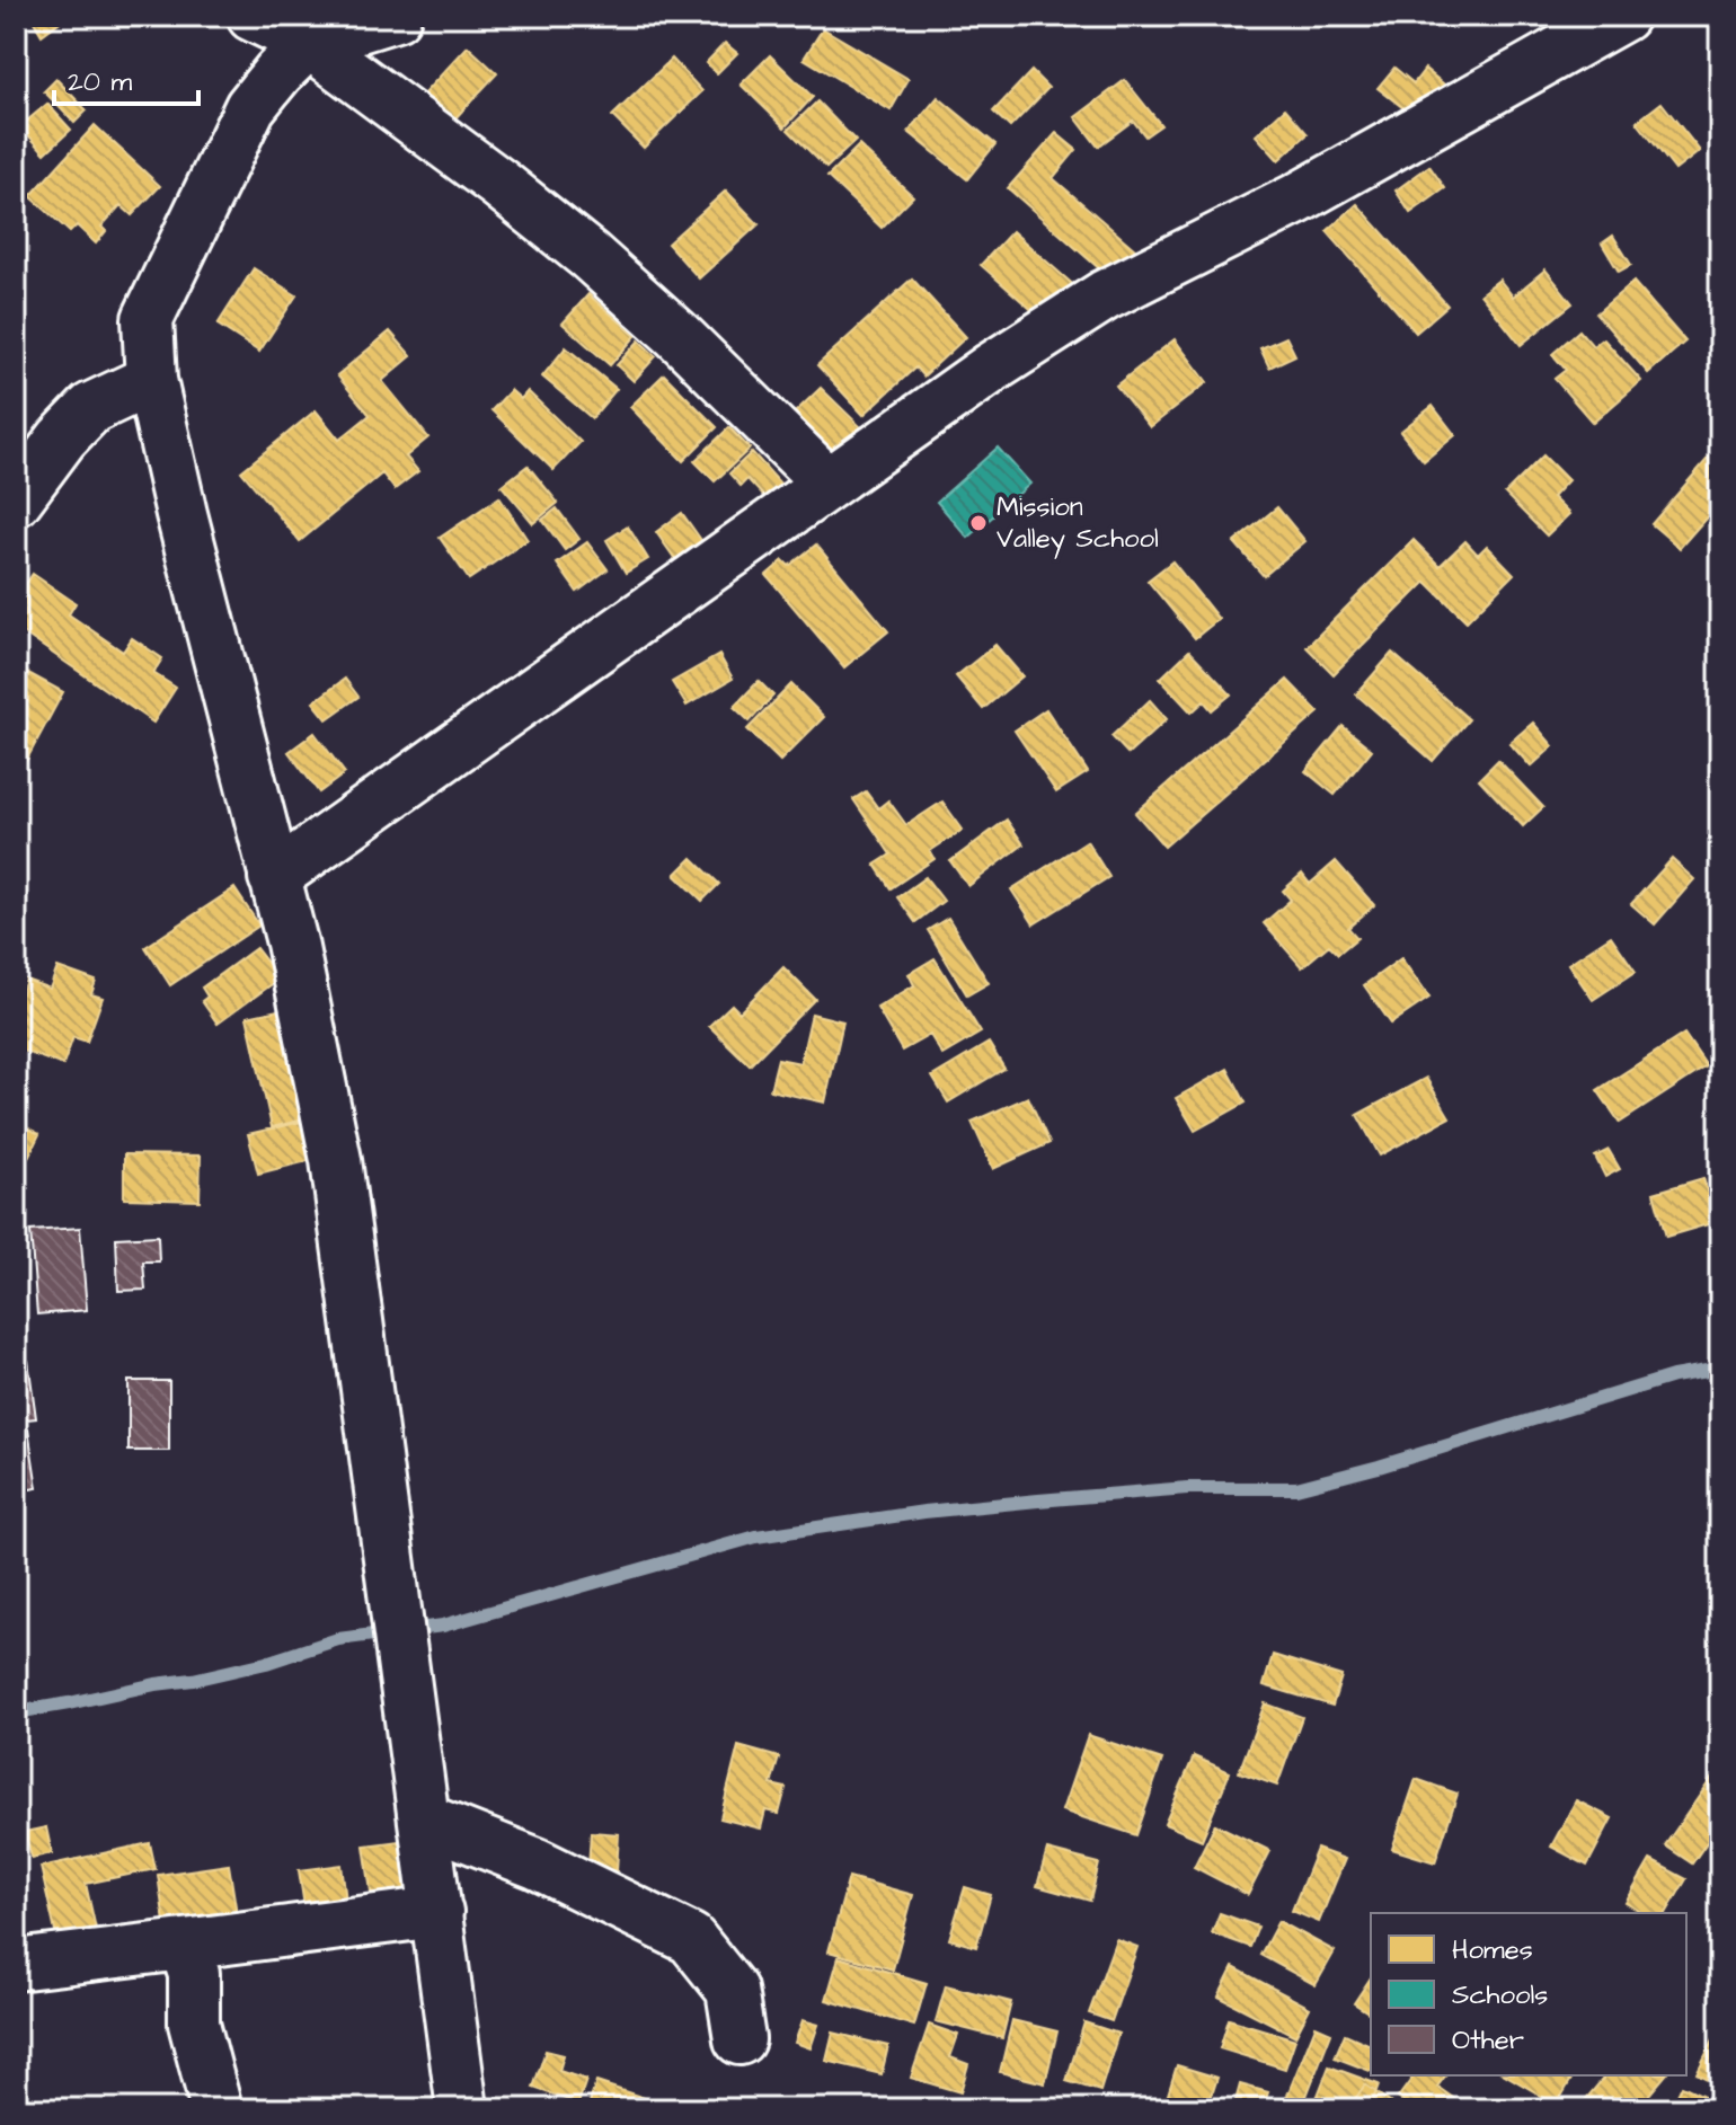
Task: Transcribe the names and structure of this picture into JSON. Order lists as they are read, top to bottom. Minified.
{"places":["Mission Valley School"],"legend":["Homes","Schools","Other"],"scale_bar":"20 m"}
